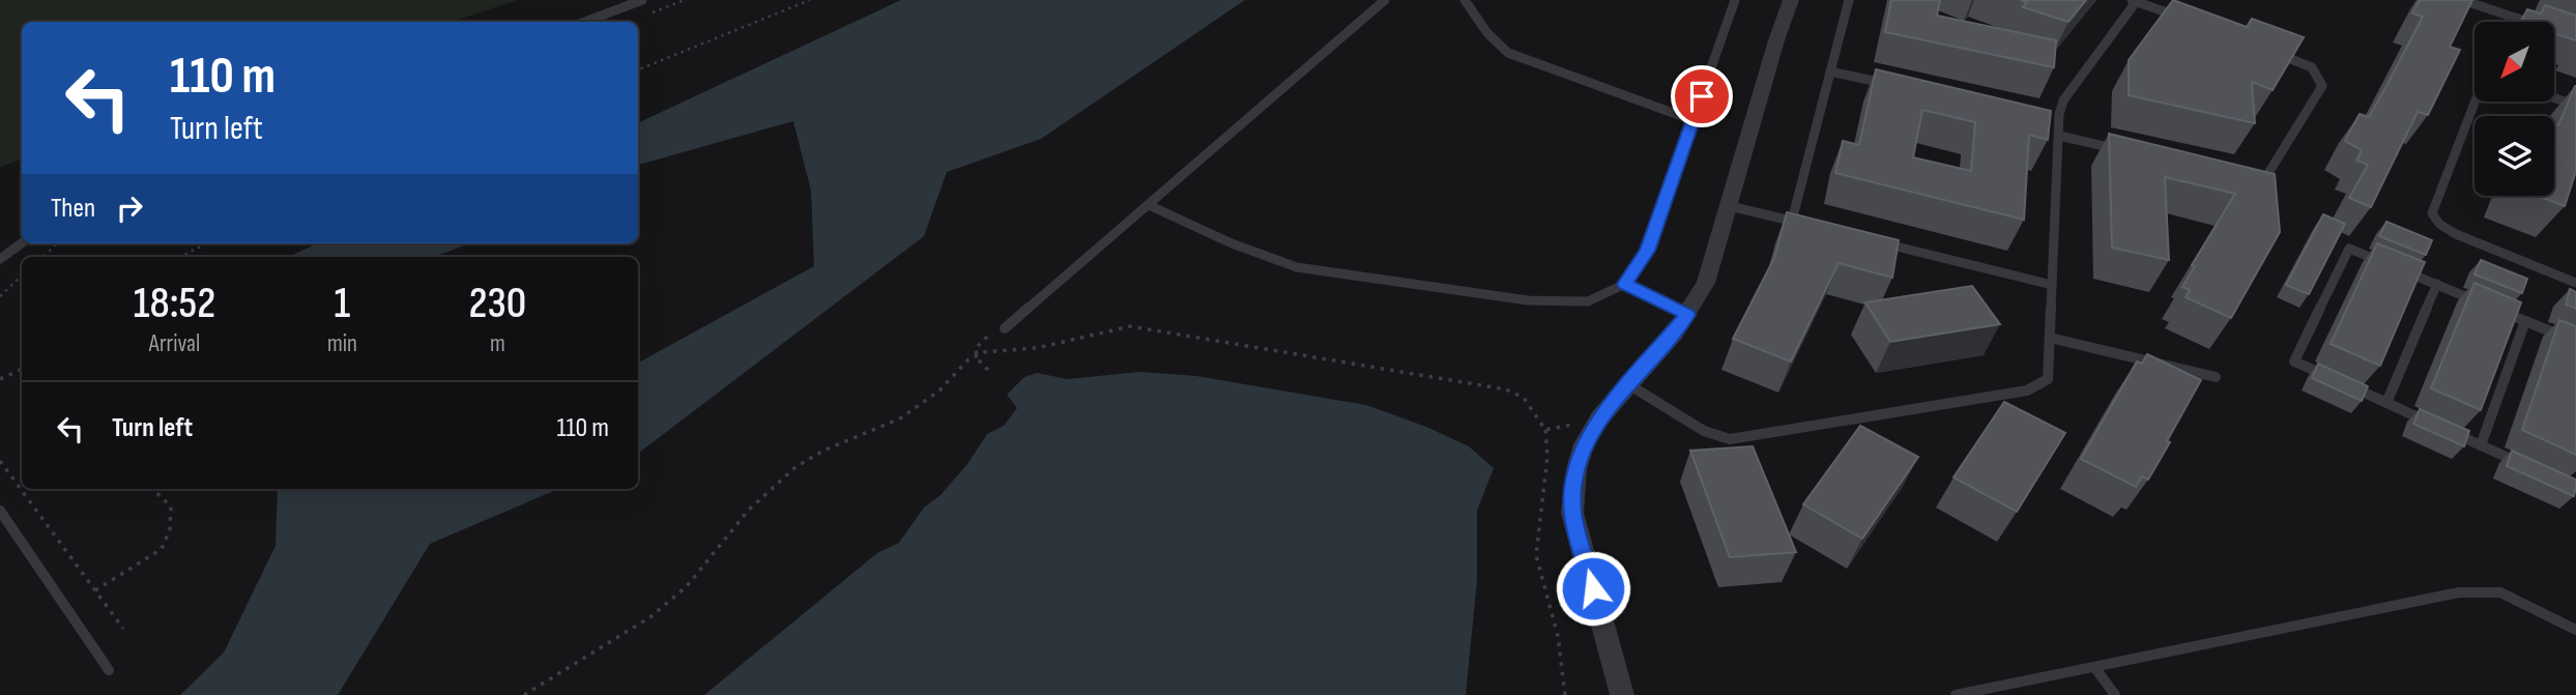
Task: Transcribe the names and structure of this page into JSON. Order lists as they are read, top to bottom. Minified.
{"north":"bottom left","page":{"turn":["110 m","Turn left"],"then":"Then","eta":["18:52","Arrival","1","min","230","m"],"list":[{"name":"Turn left","value":"110 m"}]}}
